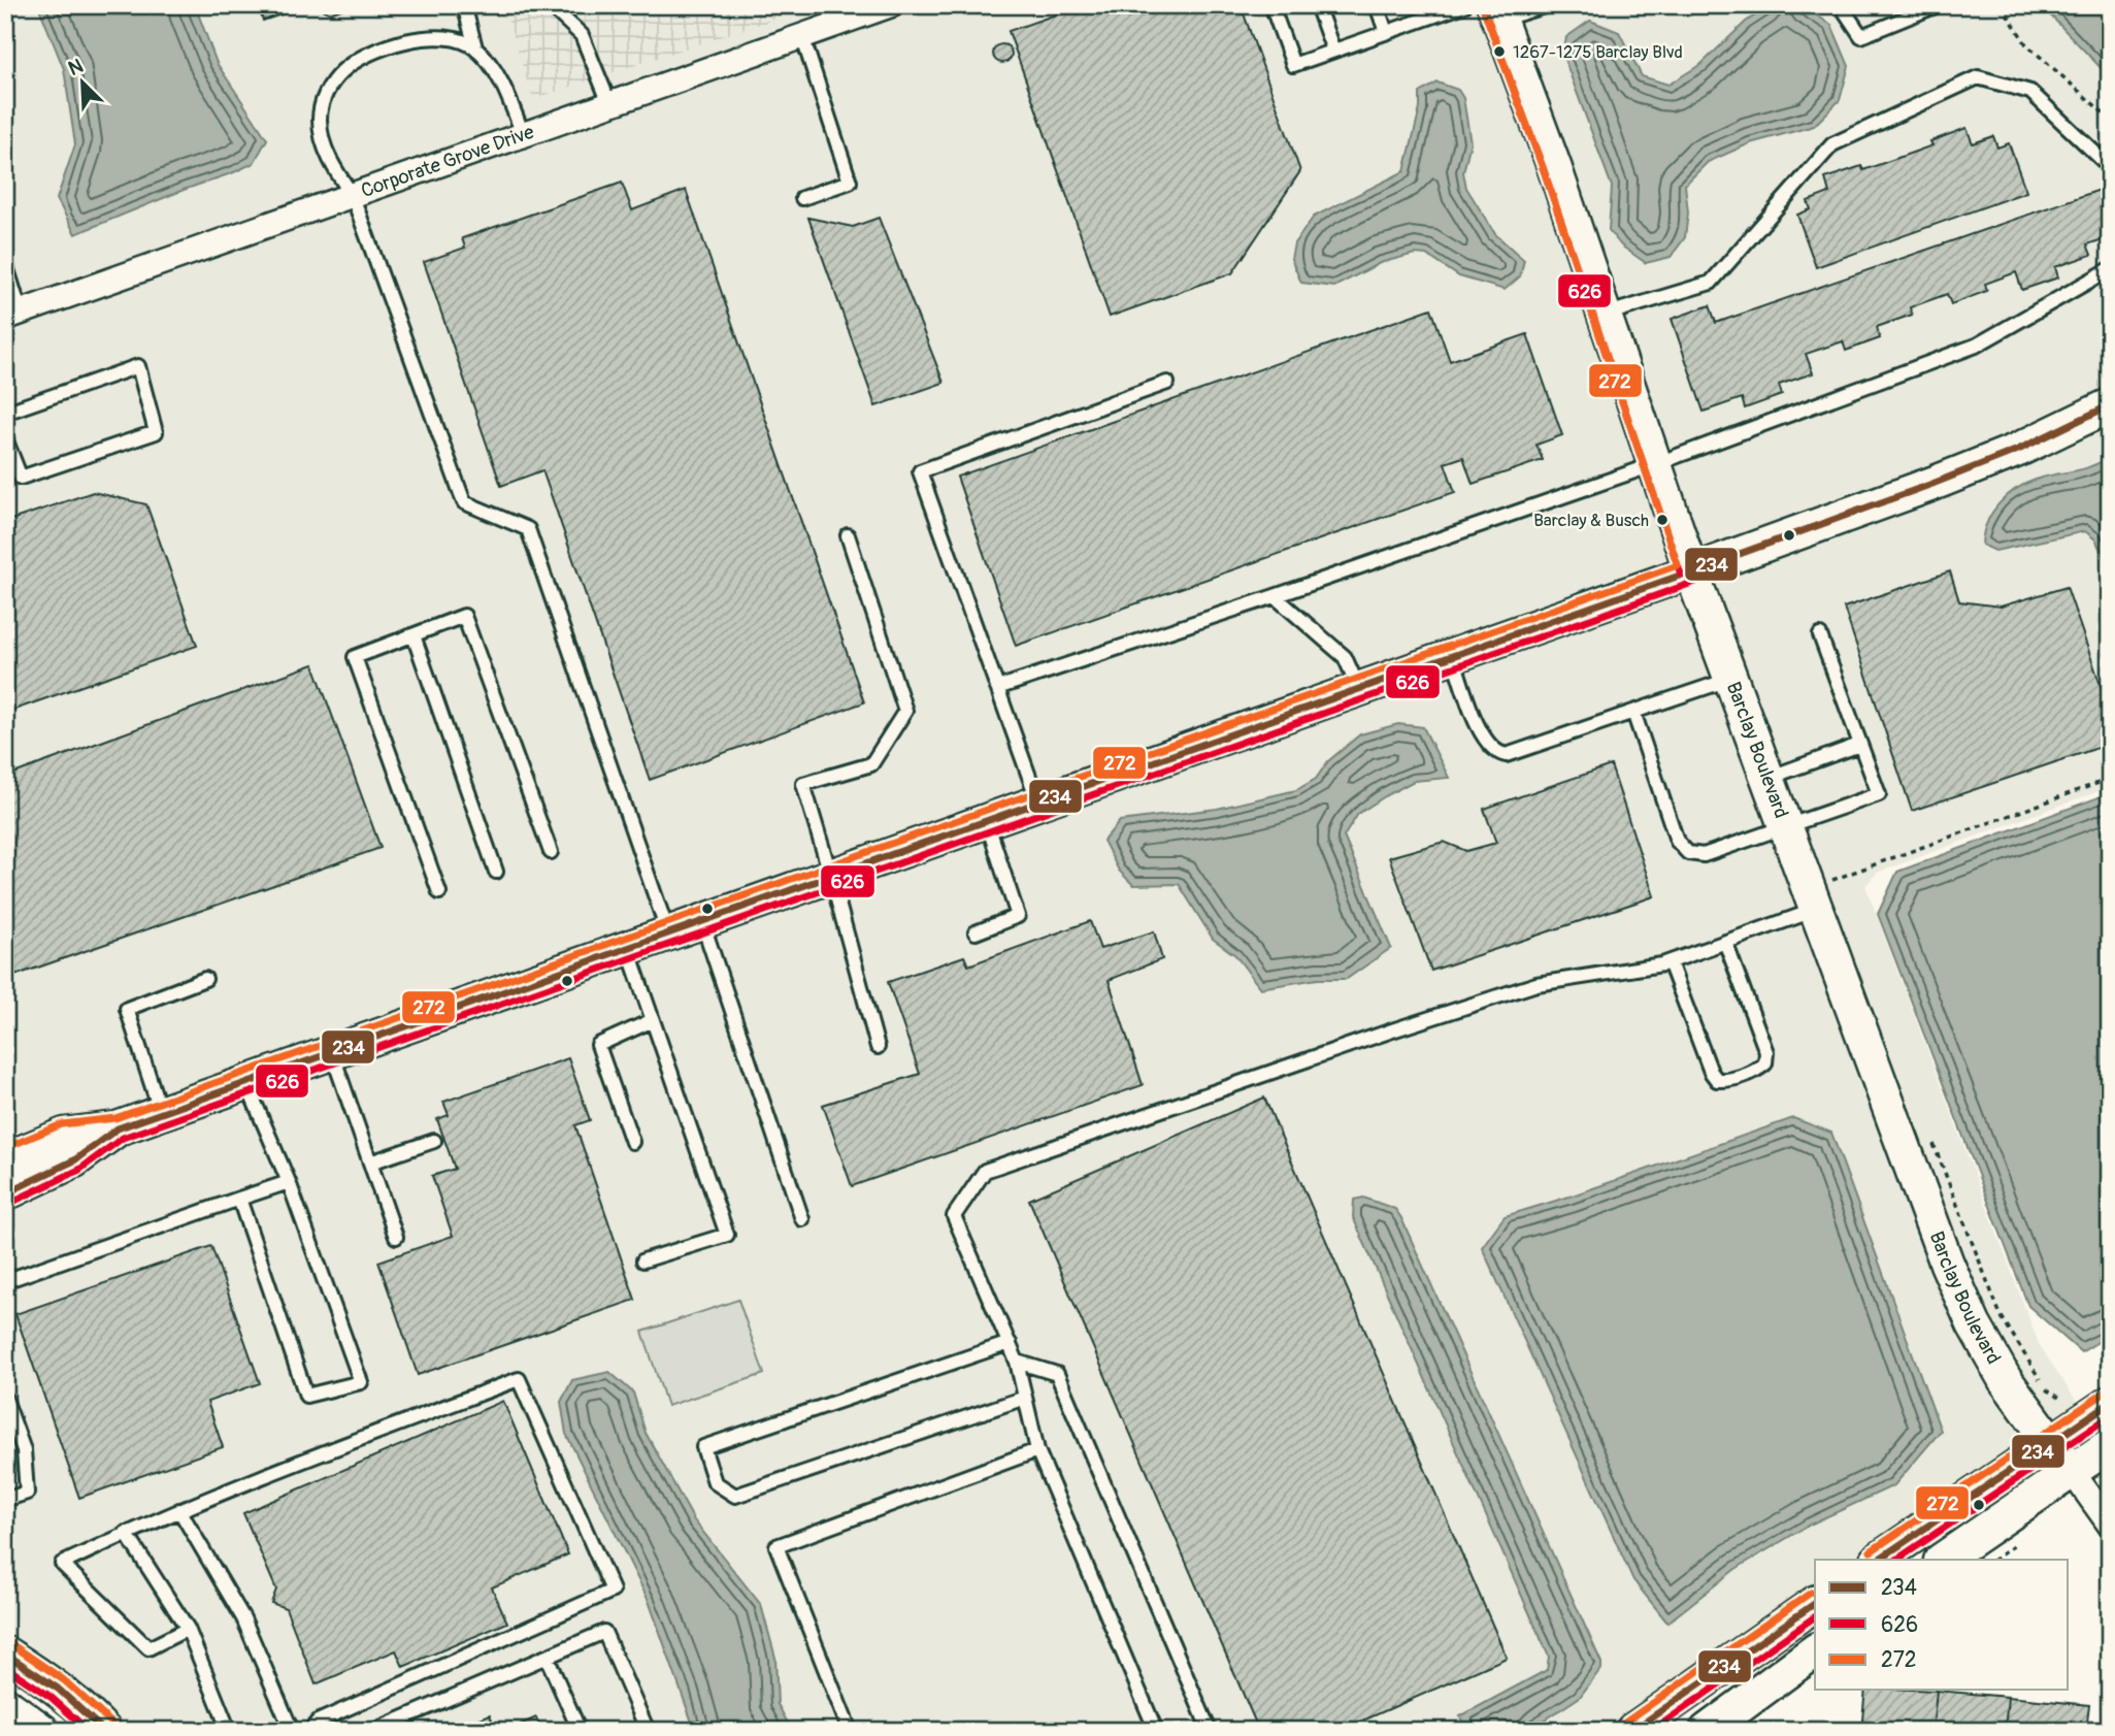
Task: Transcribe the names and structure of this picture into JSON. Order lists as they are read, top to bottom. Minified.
{"streets":{"street":["Corporate Grove Drive","Barclay Boulevard"]},"places":["1267-1275 Barclay Blvd","Barclay & Busch"],"lines":["transit line 626","transit line 272","transit line 234"],"legend":["234","626","272"],"north":"top left"}
